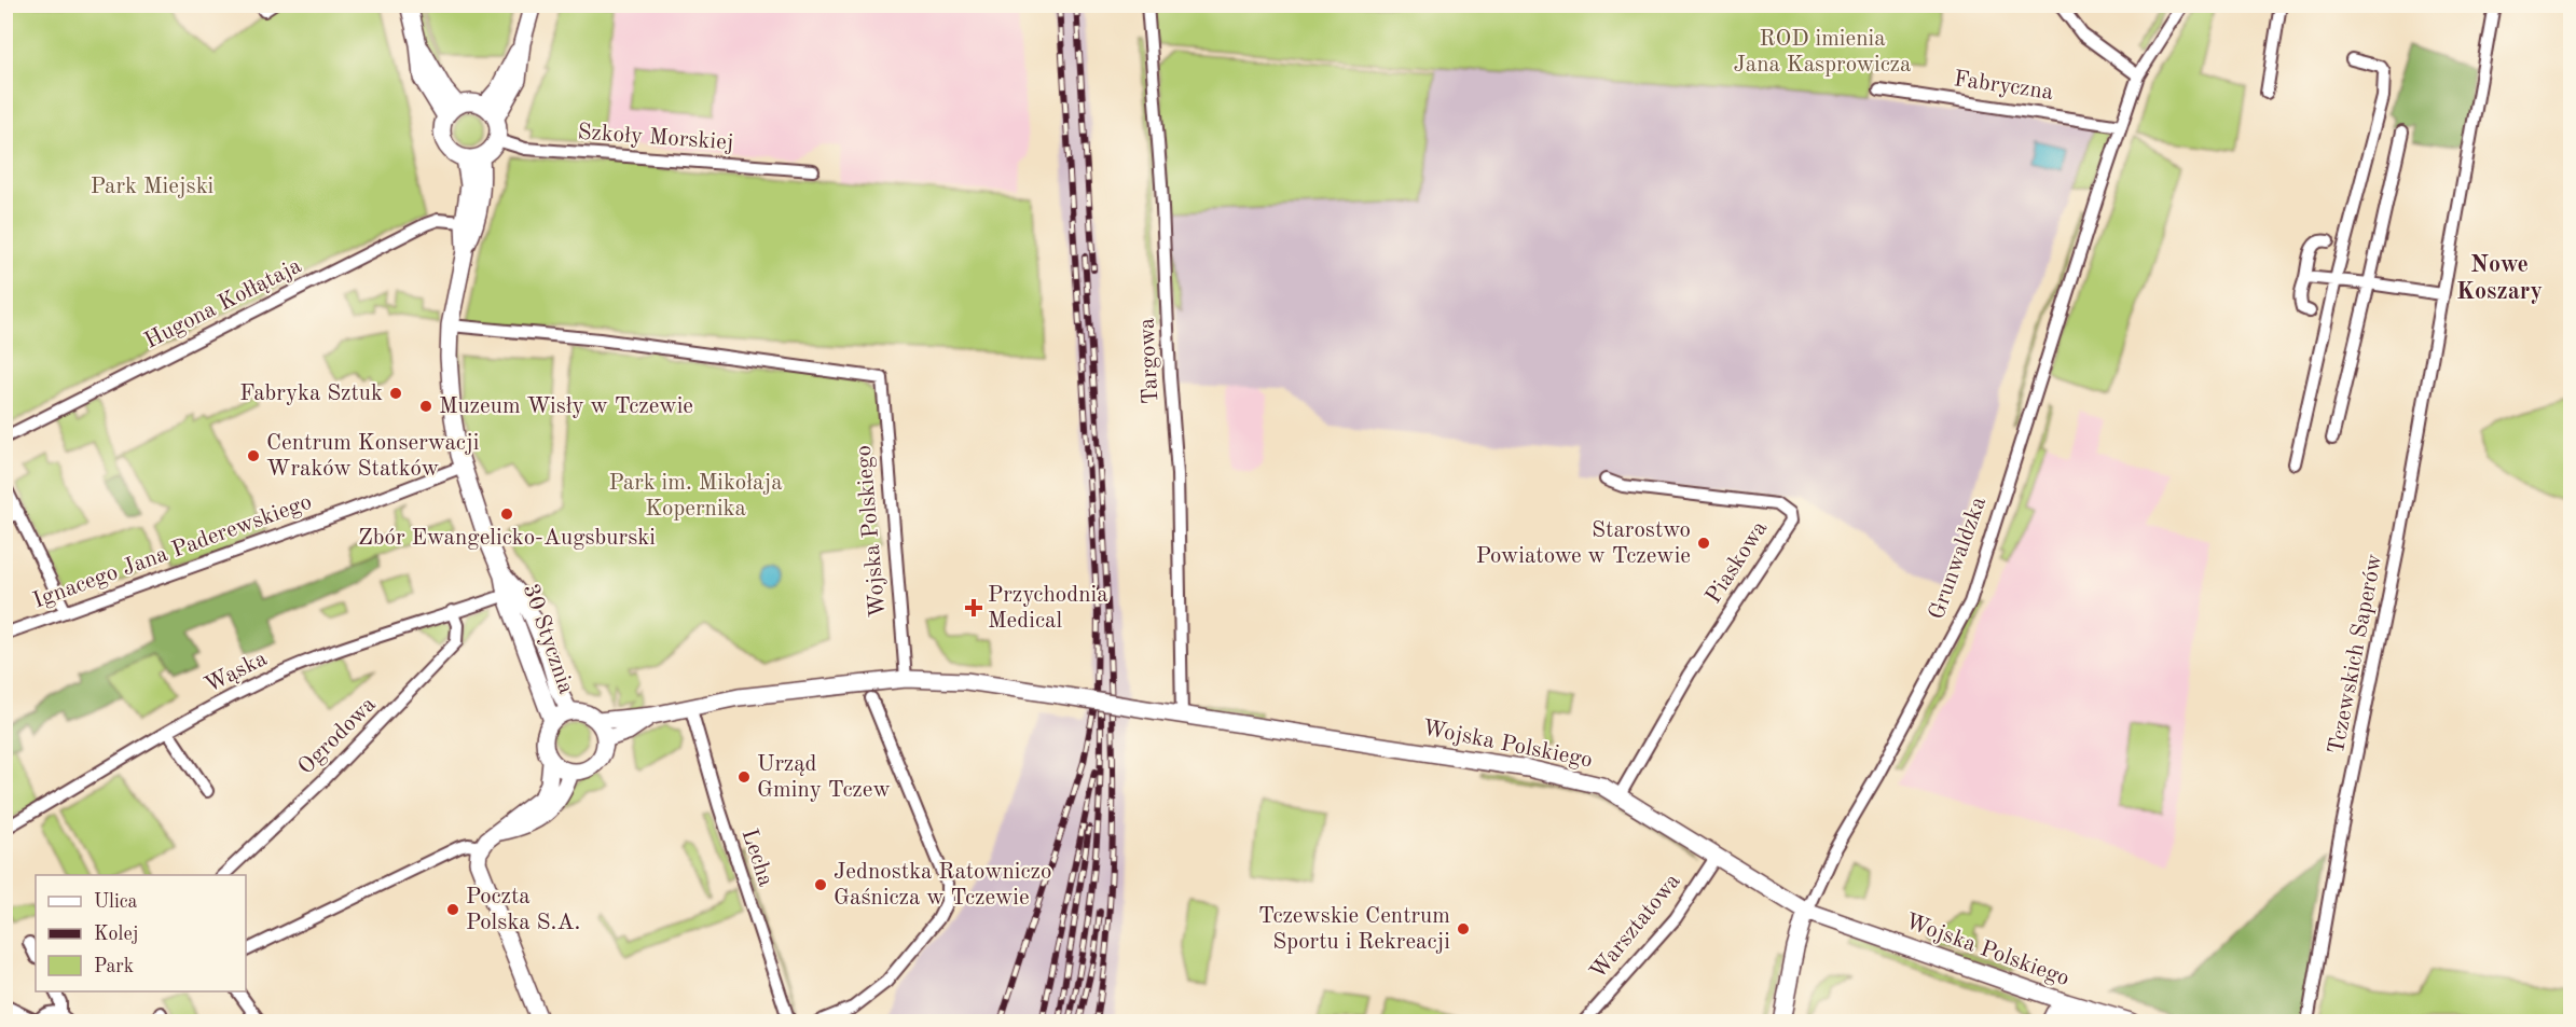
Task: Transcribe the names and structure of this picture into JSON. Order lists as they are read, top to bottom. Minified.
{"streets":{"street":["Fabryczna","Szkoły Morskiej","Hugona Kołłątaja","Targowa","Wojska Polskiego","Ignacego Jana Paderewskiego","Grunwaldzka","Piaskowa","30 Stycznia","Tczewskich Saperów","Wąska","Ogrodowa","Lecha","Warsztatowa"]},"crossings":[["Fabryczna","Grunwaldzka"],["Szkoły Morskiej","30 Stycznia"],["Hugona Kołłątaja","30 Stycznia"],["Targowa","Wojska Polskiego"],["Wojska Polskiego","Grunwaldzka"],["Wojska Polskiego","Piaskowa"],["Wojska Polskiego","30 Stycznia"],["Wojska Polskiego","Lecha"],["Wojska Polskiego","Warsztatowa"],["Ignacego Jana Paderewskiego","30 Stycznia"],["30 Stycznia","Wąska"],["Wąska","Ogrodowa"]],"districts":["Nowe Koszary"],"parks":["ROD imienia Jana Kasprowicza","Park Miejski","Park im. Mikołaja Kopernika"],"places":{"other":["Fabryka Sztuk","Muzeum Wisły w Tczewie","Centrum Konserwacji Wraków Statków","Zbór Ewangelicko-Augsburski","Starostwo Powiatowe w Tczewie","Urząd Gminy Tczew","Jednostka Ratowniczo Gaśnicza w Tczewie","Poczta Polska S.A.","Tczewskie Centrum Sportu i Rekreacji"],"health":["Przychodnia Medical"]},"legend":["Ulica","Kolej","Park"]}
